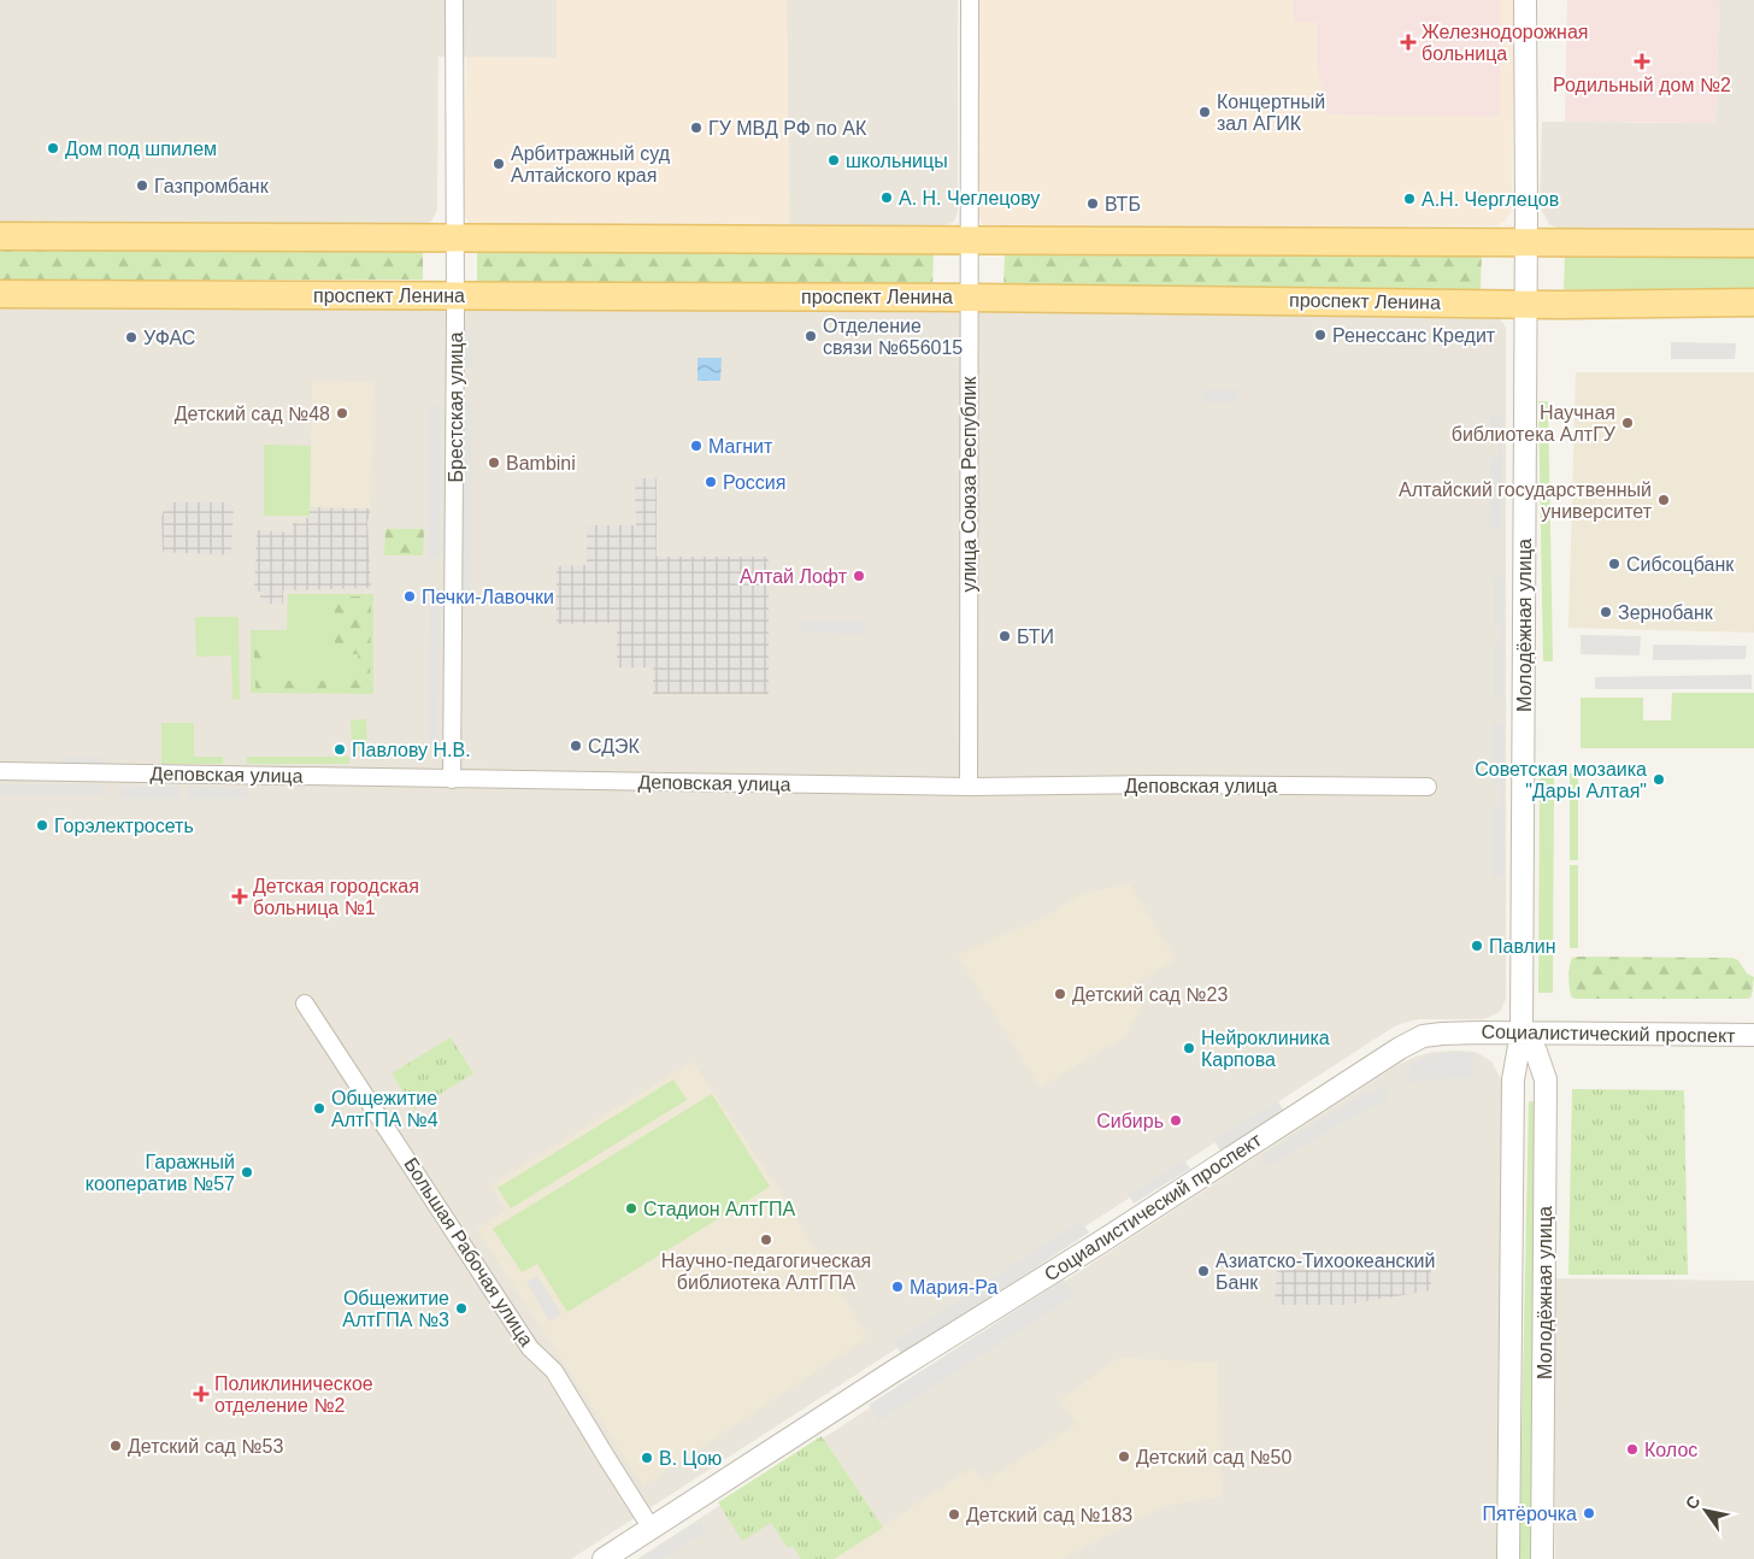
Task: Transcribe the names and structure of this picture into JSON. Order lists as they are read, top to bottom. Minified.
{"streets":{"main road":["проспект Ленина"],"street":["Брестская улица","улица Союза Республик","Молодёжная улица","Деповская улица","Социалистический проспект","Большая Рабочая улица"]},"crossings":[["проспект Ленина","Брестская улица"],["проспект Ленина","улица Союза Республик"],["проспект Ленина","Молодёжная улица"],["Брестская улица","Деповская улица"],["улица Союза Республик","Деповская улица"],["Молодёжная улица","Социалистический проспект"],["Социалистический проспект","Большая Рабочая улица"]],"places":{"health":["Железнодорожная больница","Родильный дом №2","Детская городская больница №1","Поликлиническое отделение №2"],"other":["Концертный зал АГИК","ГУ МВД РФ по АК","Дом под шпилем","школьницы","Арбитражный суд Алтайского края","Газпромбанк","А. Н. Чеглецову","А.Н. Черглецов","ВТБ","Ренессанс Кредит","Отделение связи №656015","УФАС","Детский сад №48","Научная библиотека АлтГУ","Магнит","Bambini","Россия","Алтайский государственный университет","Сибсоцбанк","Алтай Лофт","Печки-Лавочки","Зернобанк","БТИ","СДЭК","Павлову Н.В.","Советская мозаика \"Дары Алтая\"","Горэлектросеть","Павлин","Детский сад №23","Нейроклиника Карпова","Общежитие АлтГПА №4","Сибирь","Гаражный кооператив №57","Стадион АлтГПА","Научно-педагогическая библиотека АлтГПА","Азиатско-Тихоокеанский Банк","Мария-Ра","Общежитие АлтГПА №3","Детский сад №53","Колос","Детский сад №50","В. Цою","Пятёрочка","Детский сад №183"]},"north":"top left"}
